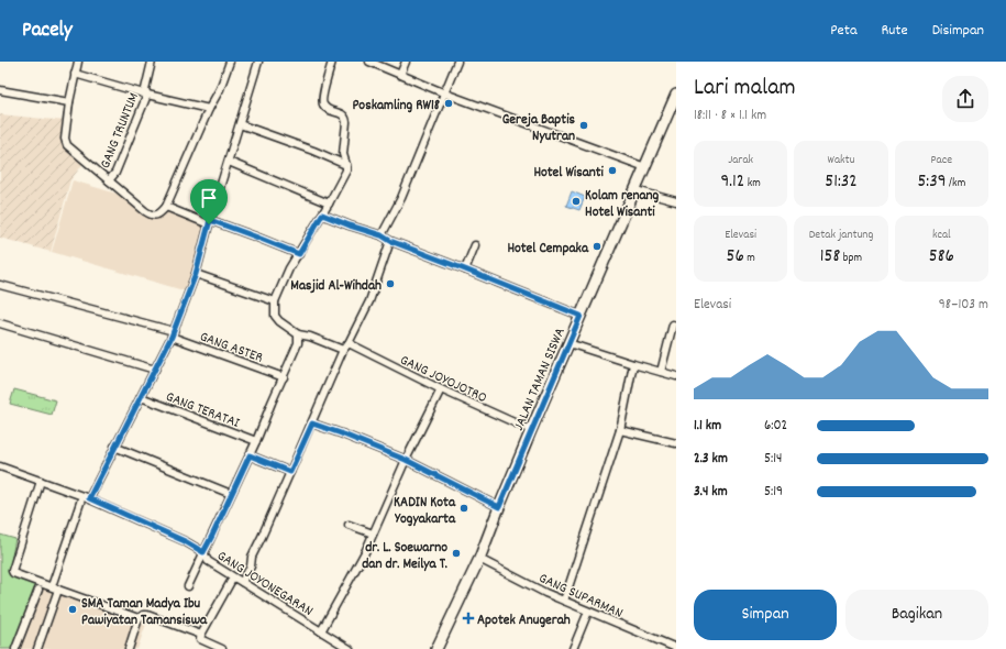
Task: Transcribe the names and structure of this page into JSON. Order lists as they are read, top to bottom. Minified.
{"streets":{"main road":["JALAN TAMAN SISWA"],"street":["GANG TRUNTUM","GANG ASTER","GANG JOYOJOTRO","GANG TERATAI","GANG JOYONEGARAN","GANG SUPARMAN"]},"crossings":[["GANG JOYOJOTRO","JALAN TAMAN SISWA"],["JALAN TAMAN SISWA","GANG SUPARMAN"]],"places":{"other":["Poskamling RW18","Gereja Baptis Nyutran","Hotel Wisanti","Kolam renang Hotel Wisanti","Hotel Cempaka","Masjid Al-Wihdah","KADIN Kota Yogyakarta","dr. L. Soewarno dan dr. Meilya T.","SMA Taman Madya Ibu Pawiyatan Tamansiswa"],"health":["Apotek Anugerah"]},"page":{"header":"Pacely","nav":["Peta","Rute","Disimpan"],"heading":["Lari malam","18:11 · 8 × 1.1 km"],"stats":[["Jarak","9.12 km"],["Waktu","51:32"],["Pace","5:39 /km"],["Elevasi","56 m"],["Detak jantung","158 bpm"],["kcal","586"]],"chart":["Elevasi","98–103 m"],"list":[{"name":"1.1 km","note":"6:02"},{"name":"2.3 km","note":"5:14"},{"name":"3.4 km","note":"5:19"}],"buttons":["Simpan","Bagikan"]}}
